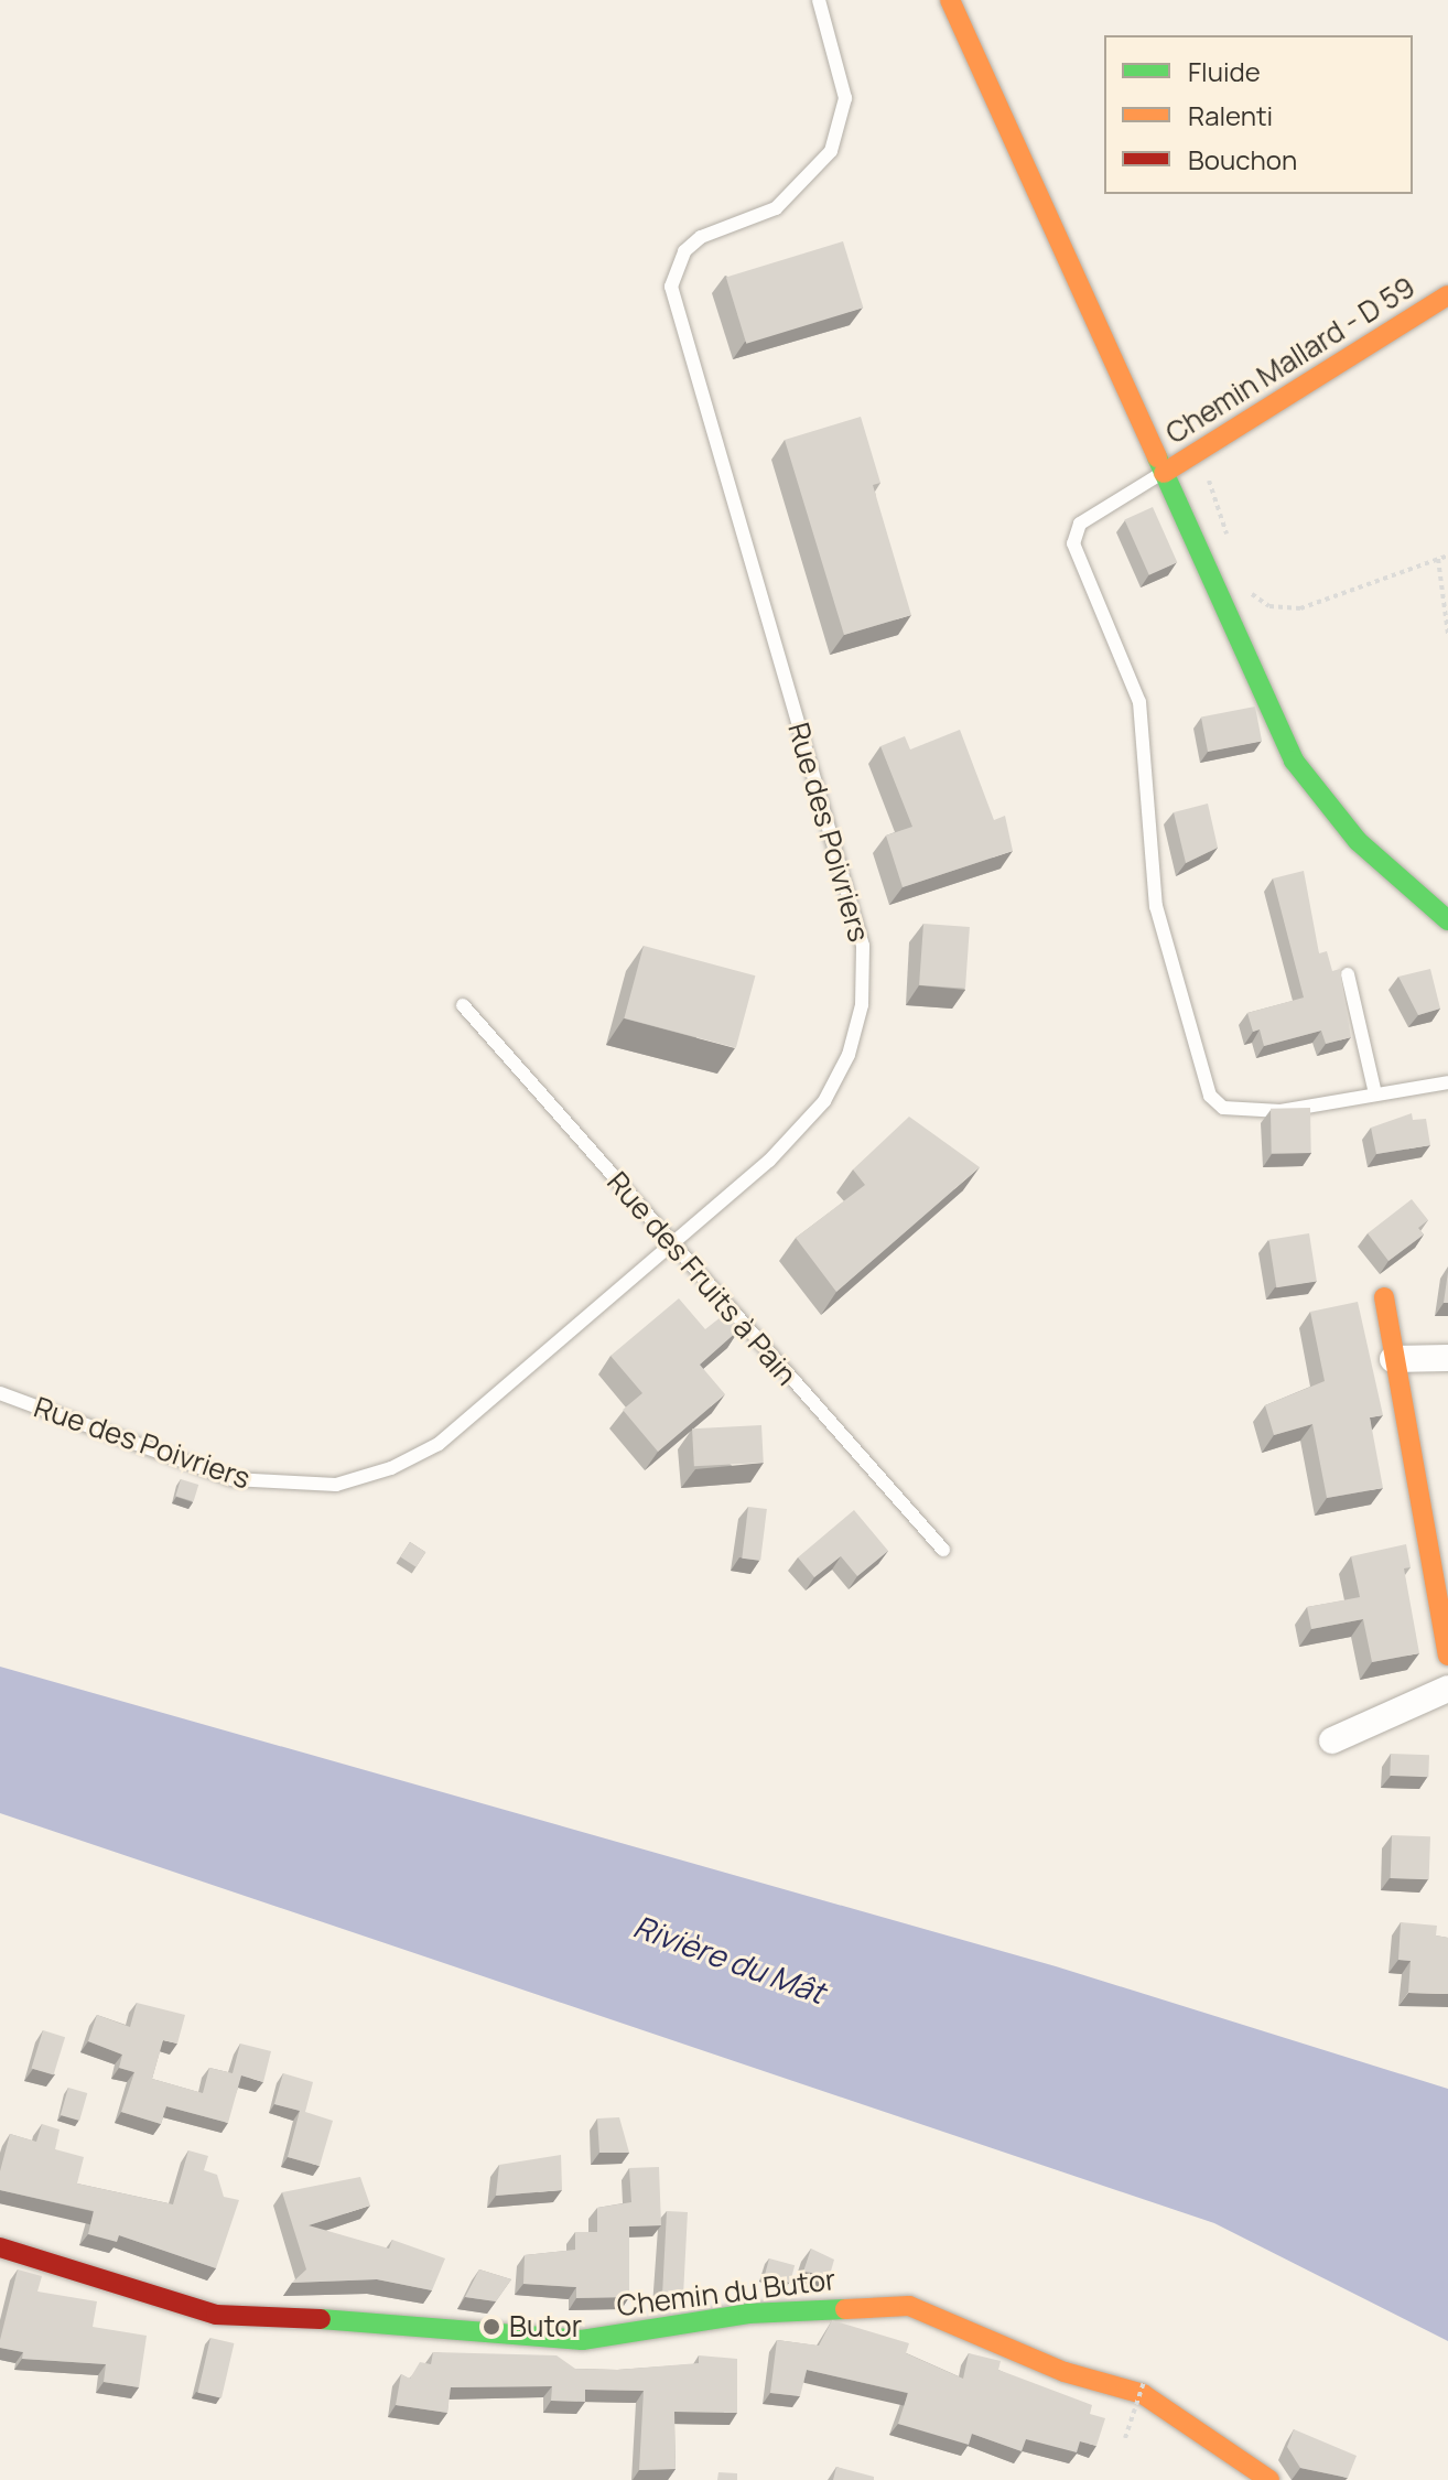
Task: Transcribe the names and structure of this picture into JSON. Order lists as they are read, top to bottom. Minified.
{"streets":{"street":["Chemin Mallard - D 59","Chemin du Butor"],"lane":["Rue des Poivriers","Rue des Fruits à Pain"]},"crossings":[["Rue des Poivriers","Rue des Fruits à Pain"]],"water":["Rivière du Mât"],"places":["Butor"],"legend":["Fluide","Ralenti","Bouchon"]}
